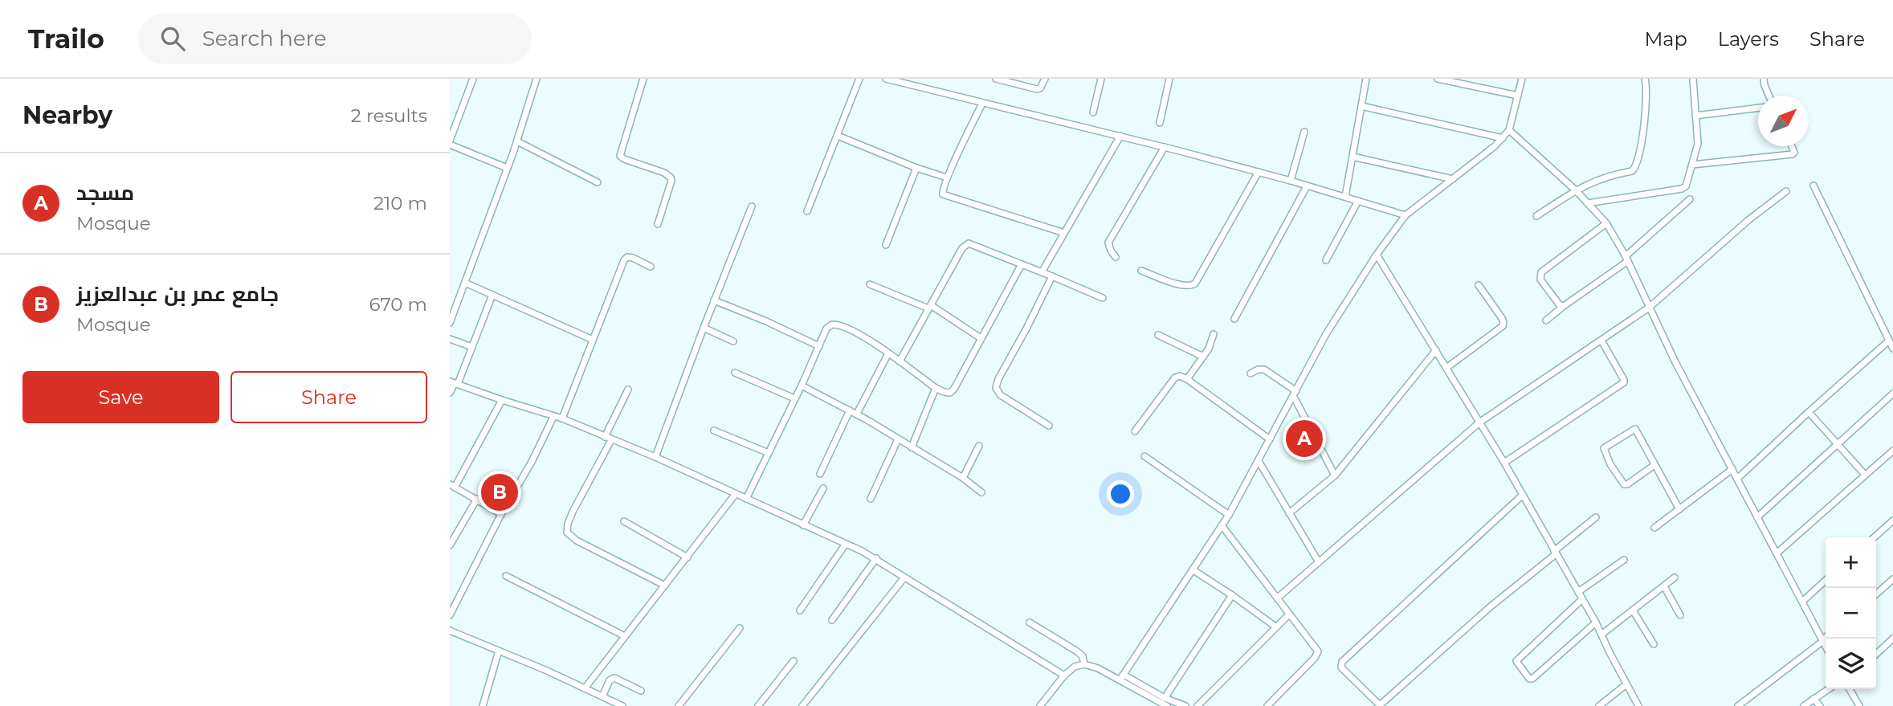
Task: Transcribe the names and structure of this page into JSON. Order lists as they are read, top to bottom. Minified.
{"north":"top right","page":{"header":"Trailo","search":"Search here","nav":["Map","Layers","Share"],"heading":["Nearby","2 results"],"list":[{"mark":"A","name":"مسجد","note":"Mosque","value":"210 m"},{"mark":"B","name":"جامع عمر بن عبدالعزيز","note":"Mosque","value":"670 m"}],"buttons":["Save","Share"],"pins":["A","B"],"map_buttons":["+","−"]}}
